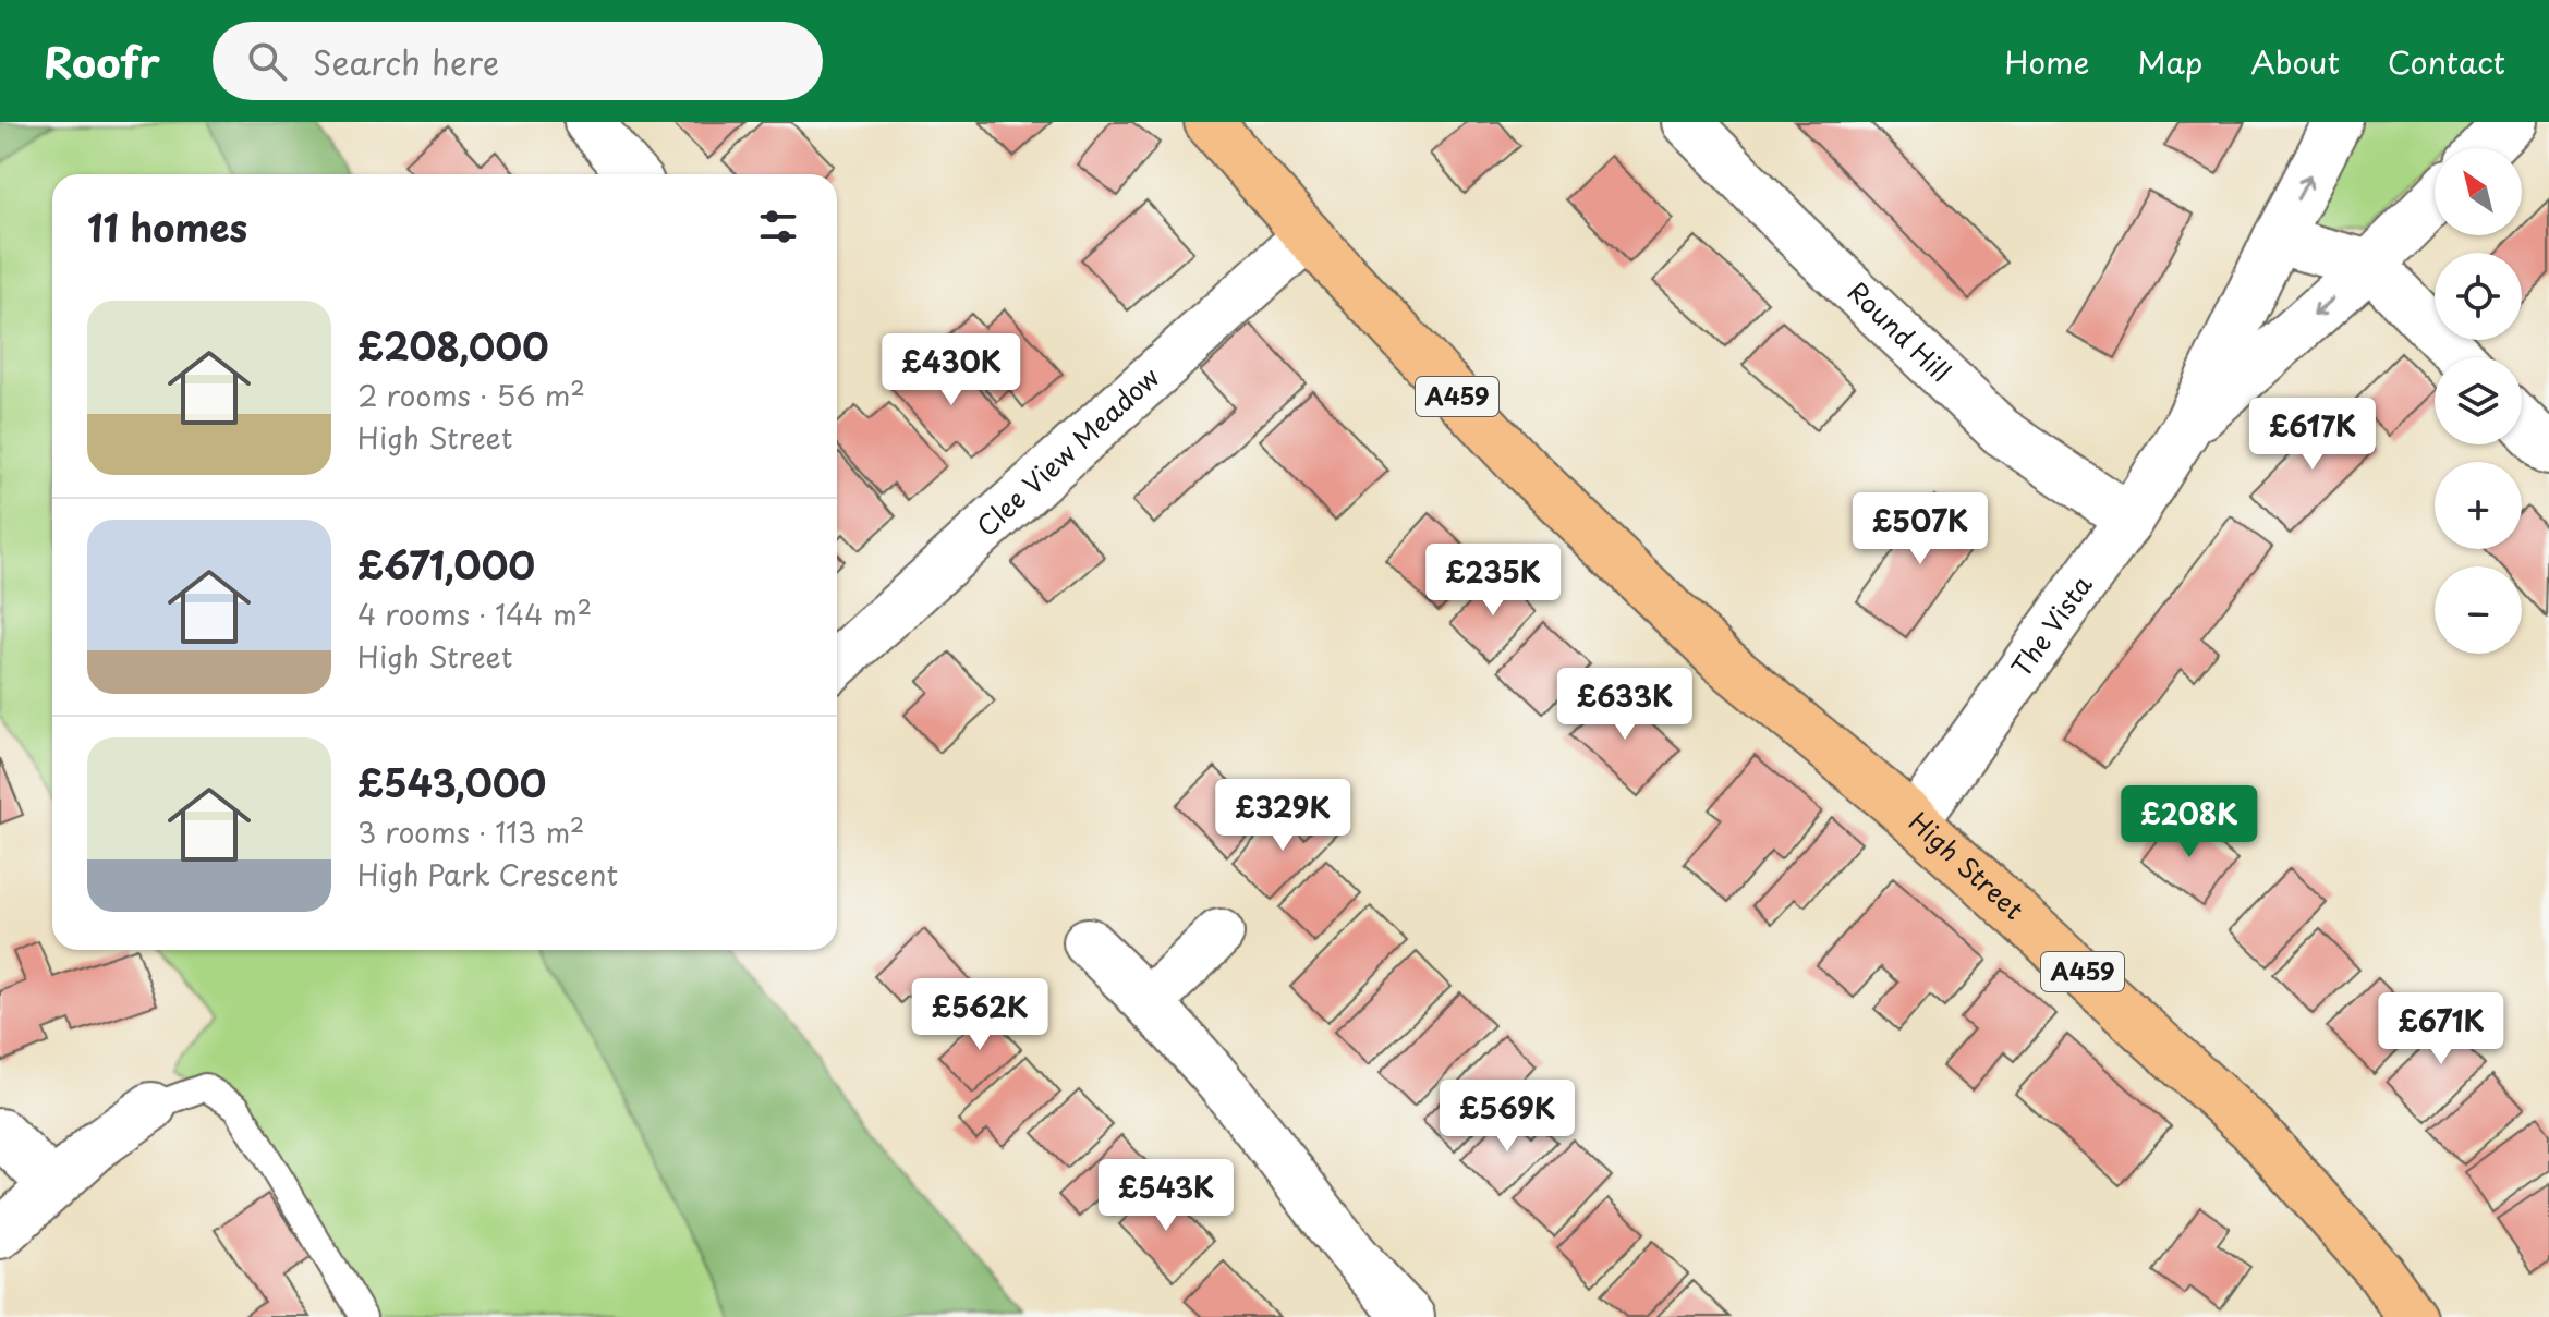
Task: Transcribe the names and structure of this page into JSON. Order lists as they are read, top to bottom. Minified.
{"streets":{"main road":["A459","High Street"],"street":["Round Hill","Clee View Meadow","The Vista"]},"crossings":[["Round Hill","The Vista"],["A459","Clee View Meadow"],["A459","High Street"],["Clee View Meadow","High Street"],["The Vista","High Street"]],"north":"top left","page":{"header":"Roofr","search":"Search here","nav":["Home","Map","About","Contact"],"map_buttons":["+","−"],"heading":"11 homes","list":[{"name":"£208,000","note":"2 rooms · 56 m² · High Street"},{"name":"£671,000","note":"4 rooms · 144 m² · High Street"},{"name":"£543,000","note":"3 rooms · 113 m² · High Park Crescent"}],"price":["£430K","£617K","£507K","£235K","£633K","£329K","£208K","£562K","£671K","£569K","£543K"]}}
